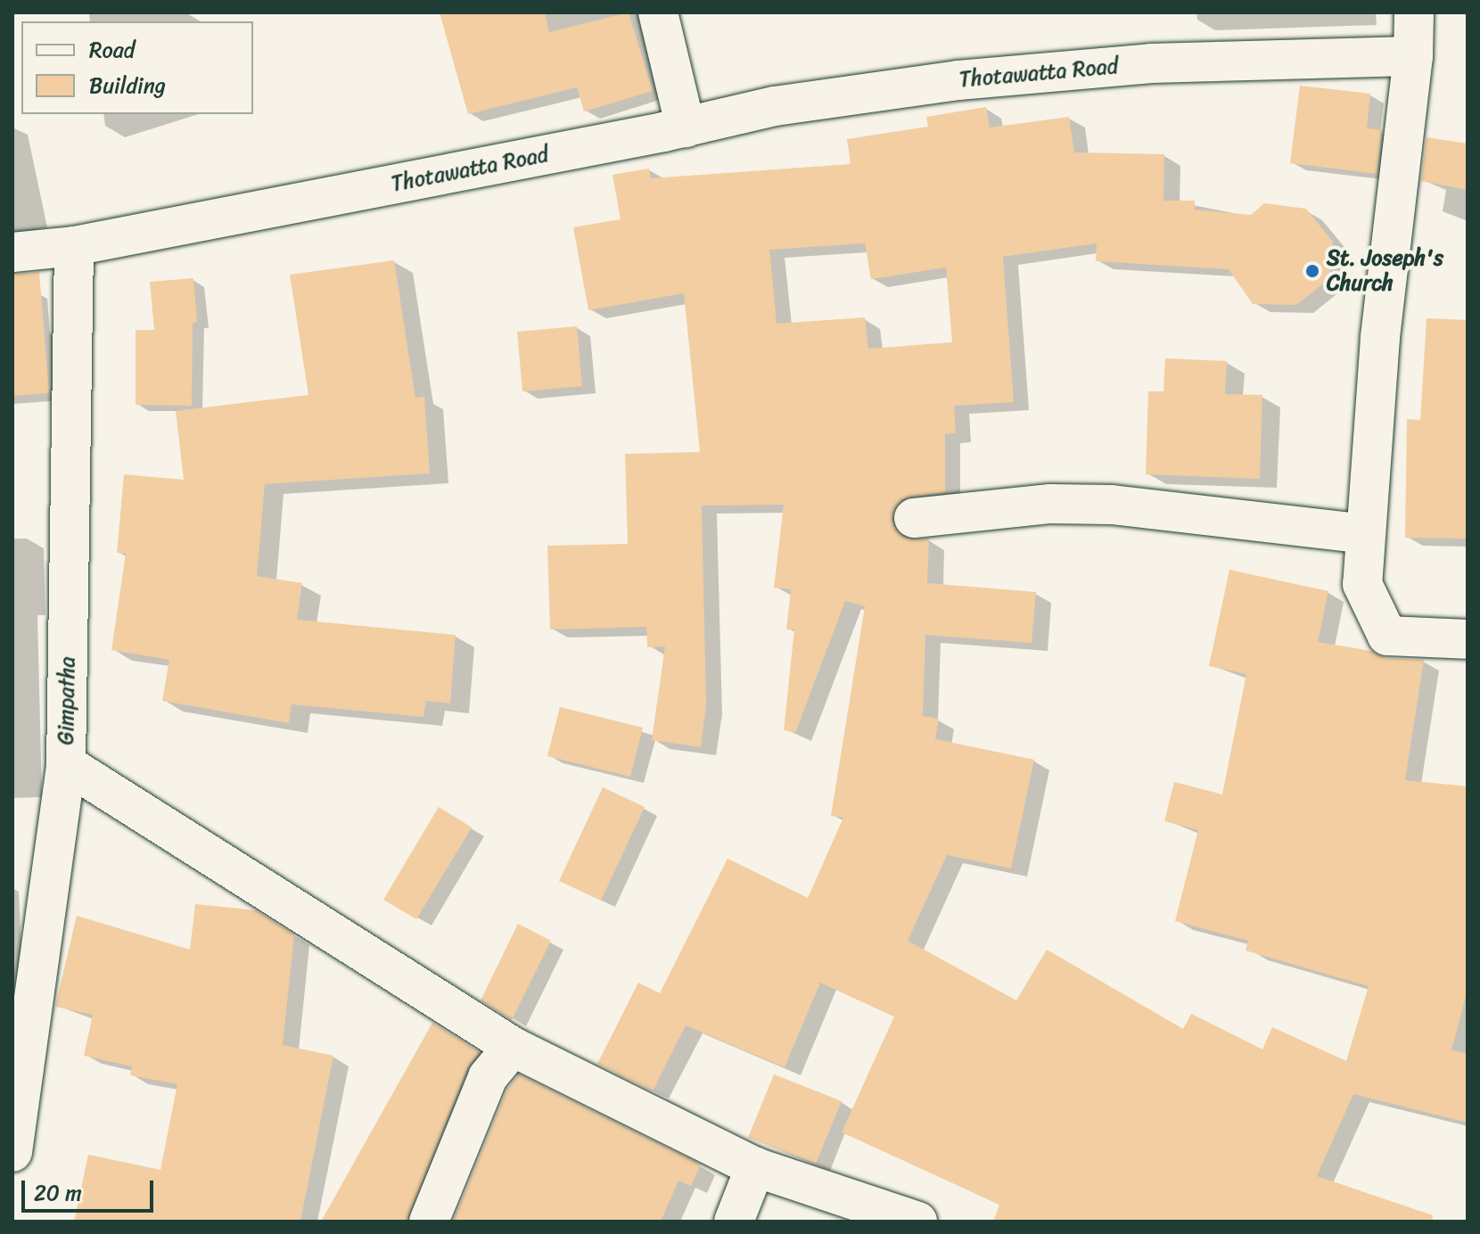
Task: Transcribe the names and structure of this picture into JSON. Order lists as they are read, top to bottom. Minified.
{"streets":{"street":["Thotawatta Road","Gimpatha"]},"crossings":[["Thotawatta Road","Gimpatha"]],"places":["St. Joseph's Church"],"legend":["Road","Building"],"scale_bar":"20 m"}
